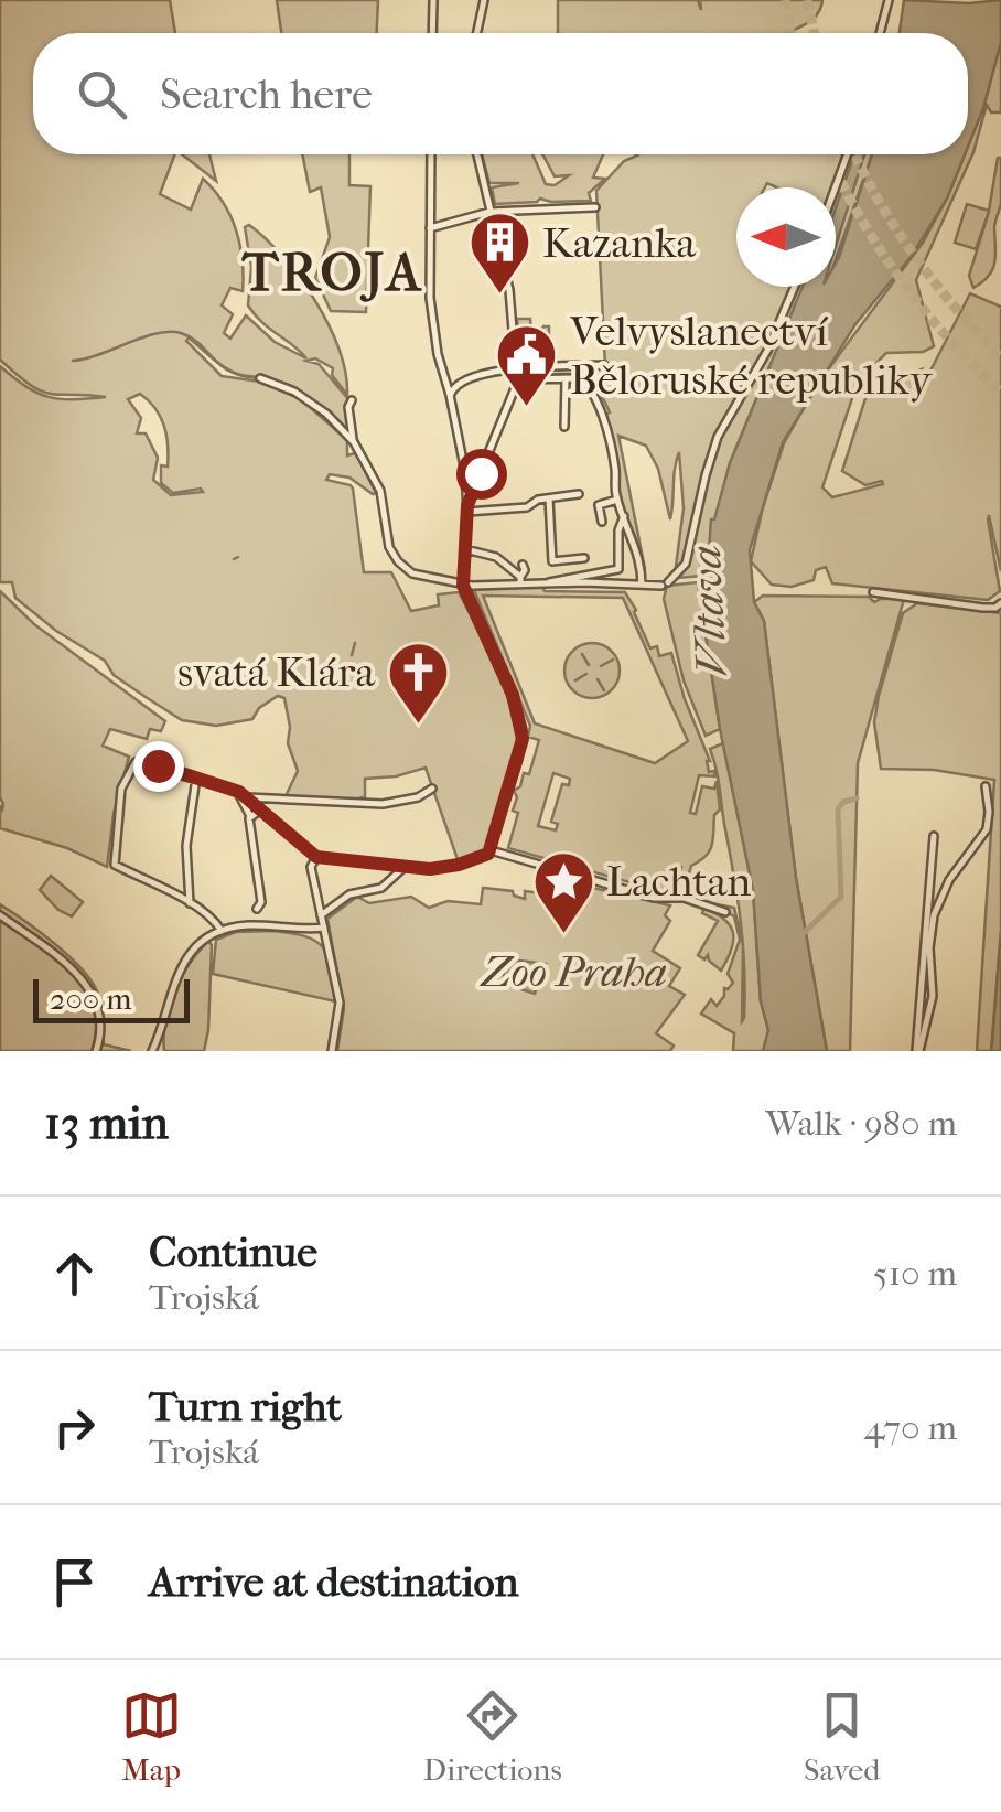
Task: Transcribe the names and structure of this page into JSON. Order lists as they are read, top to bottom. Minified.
{"districts":["TROJA"],"water":["Vltava"],"parks":["Zoo Praha"],"places":{"building":["Kazanka"],"public building":["Velvyslanectví Běloruské republiky"],"church":["svatá Klára"],"place":["Lachtan"]},"scale_bar":"200 m","north":"left","page":{"search":"Search here","scale":"200 m","heading":["13 min","Walk · 980 m"],"list":[["Continue","Trojská","510 m"],["Turn right","Trojská","470 m"],"Arrive at destination"],"nav":["Map","Directions","Saved"]}}
